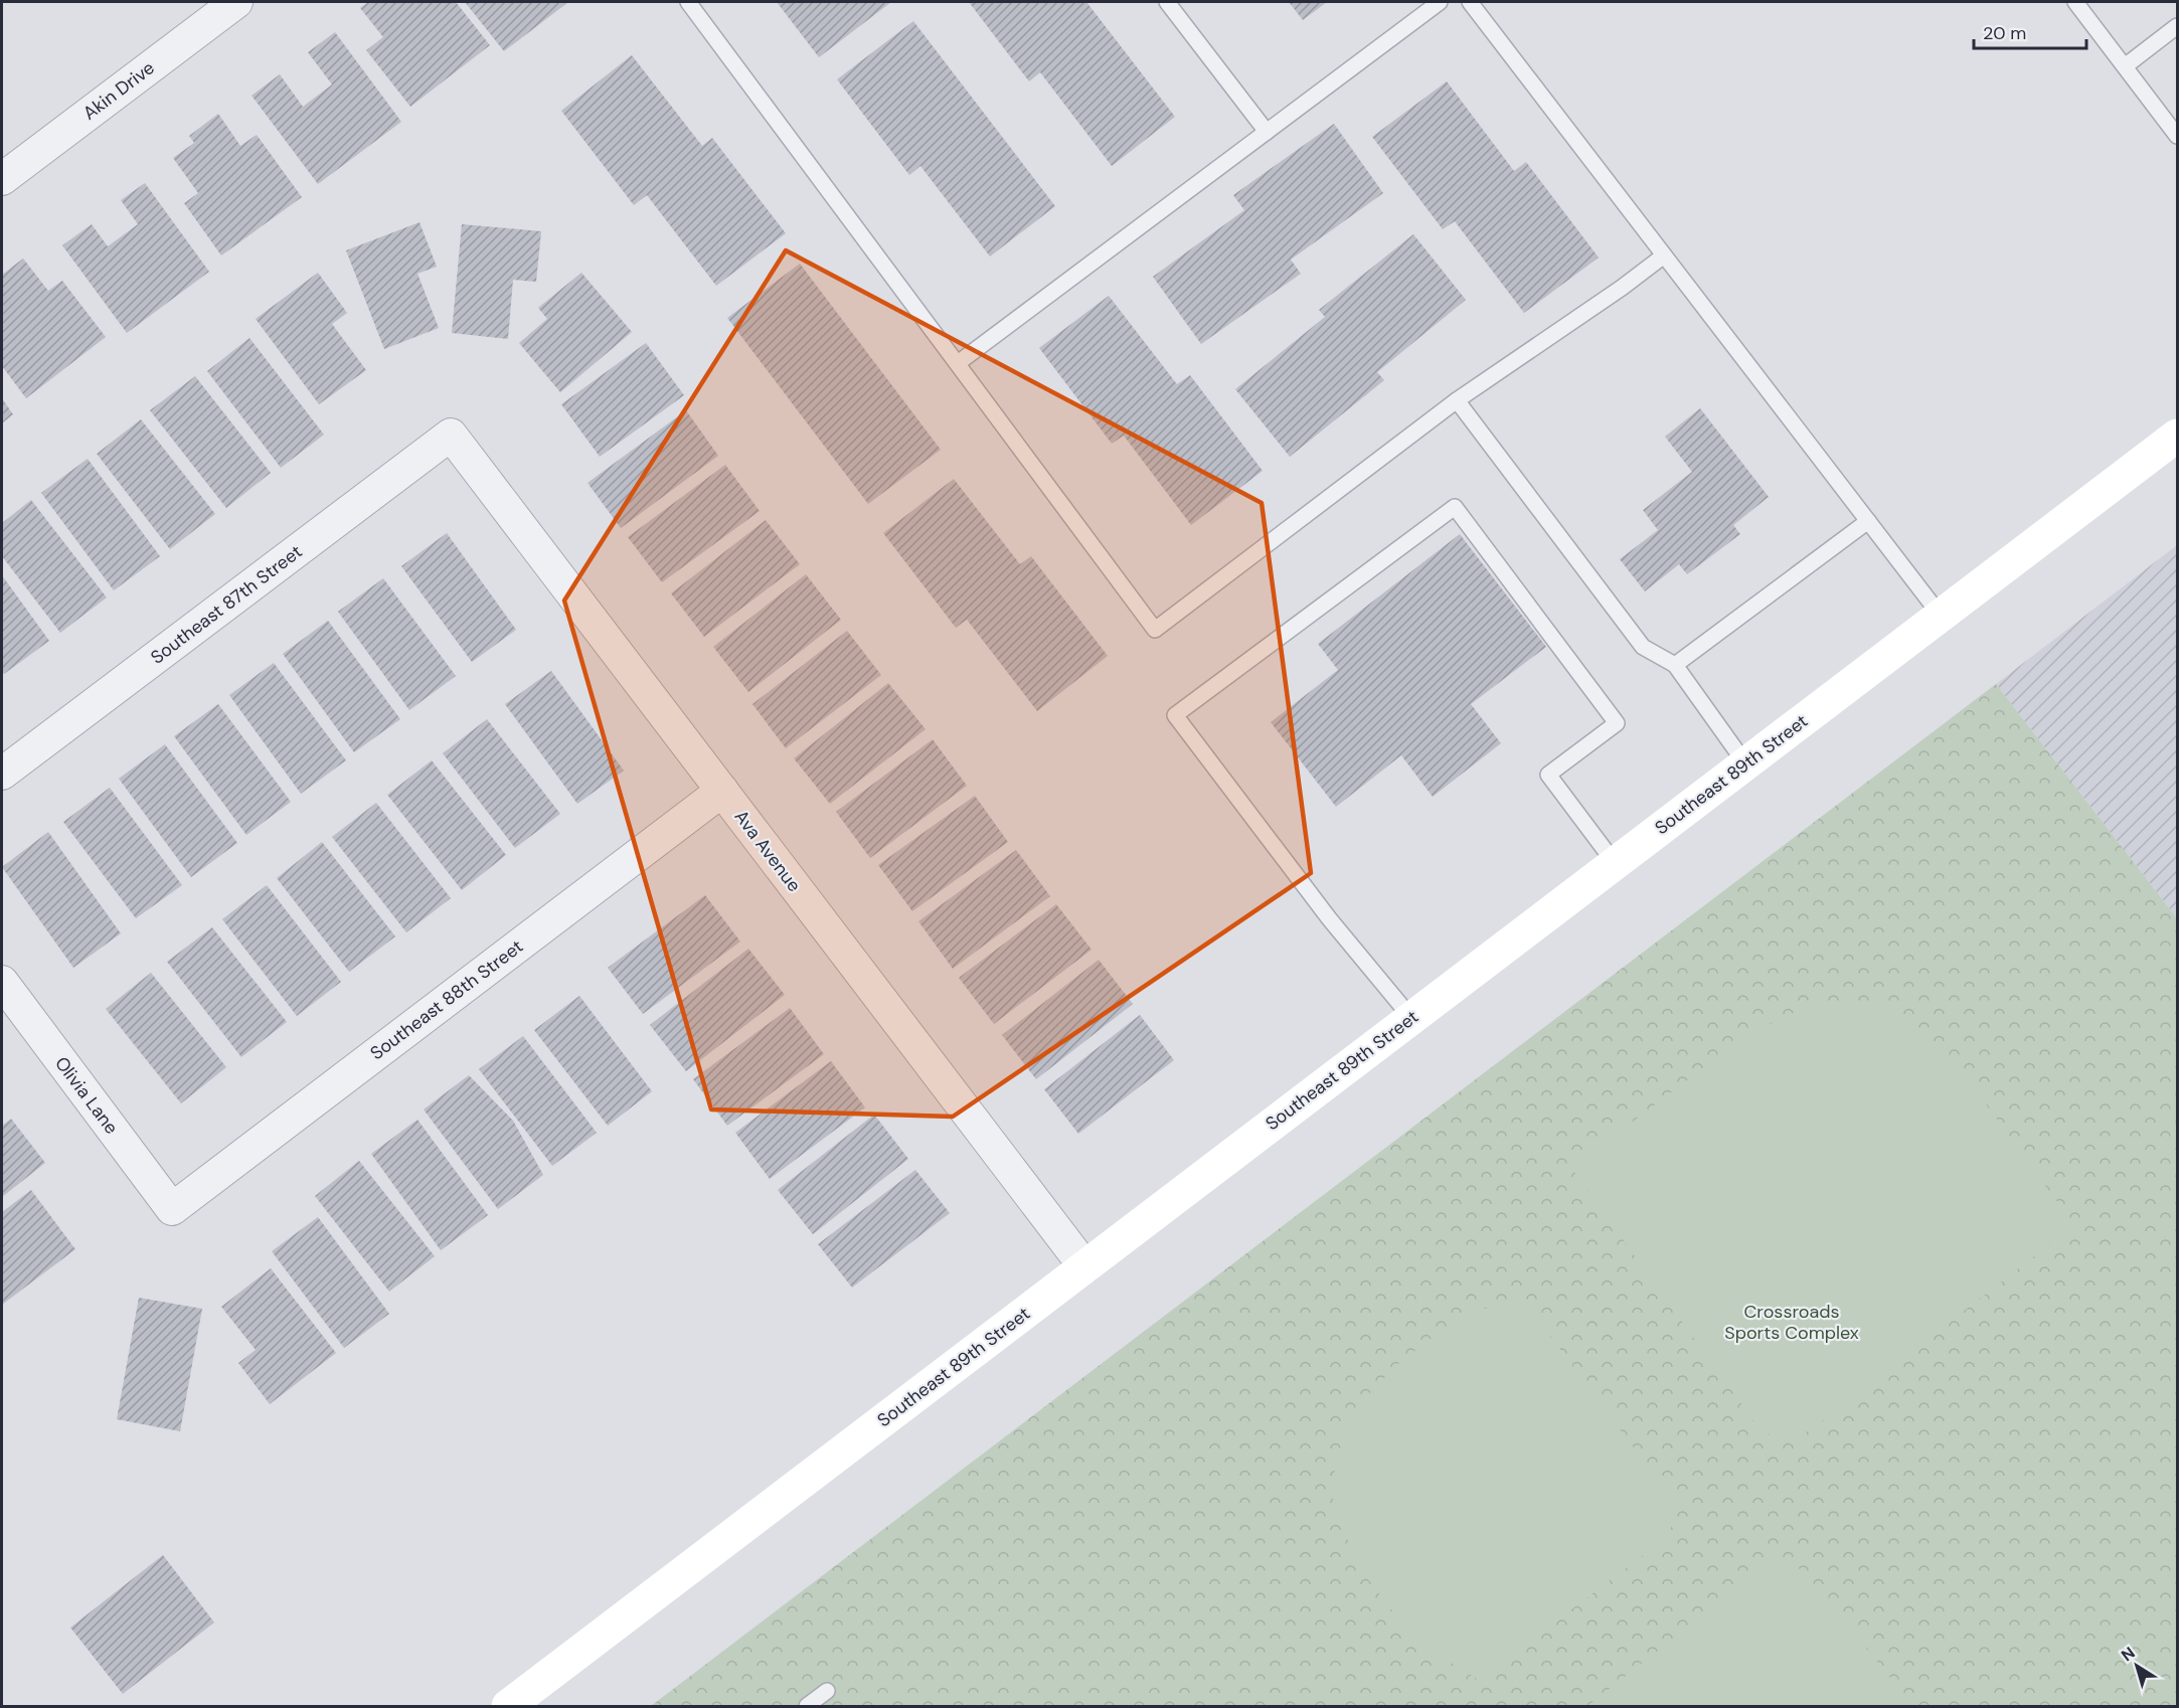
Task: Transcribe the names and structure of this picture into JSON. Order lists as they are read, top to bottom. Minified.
{"streets":{"main road":["Southeast 89th Street"],"street":["Akin Drive","Southeast 87th Street","Ava Avenue","Southeast 88th Street","Olivia Lane"]},"crossings":[["Southeast 87th Street","Ava Avenue"],["Southeast 89th Street","Ava Avenue"],["Ava Avenue","Southeast 88th Street"],["Southeast 88th Street","Olivia Lane"]],"parks":["Crossroads Sports Complex"],"scale_bar":"20 m","north":"top left"}
